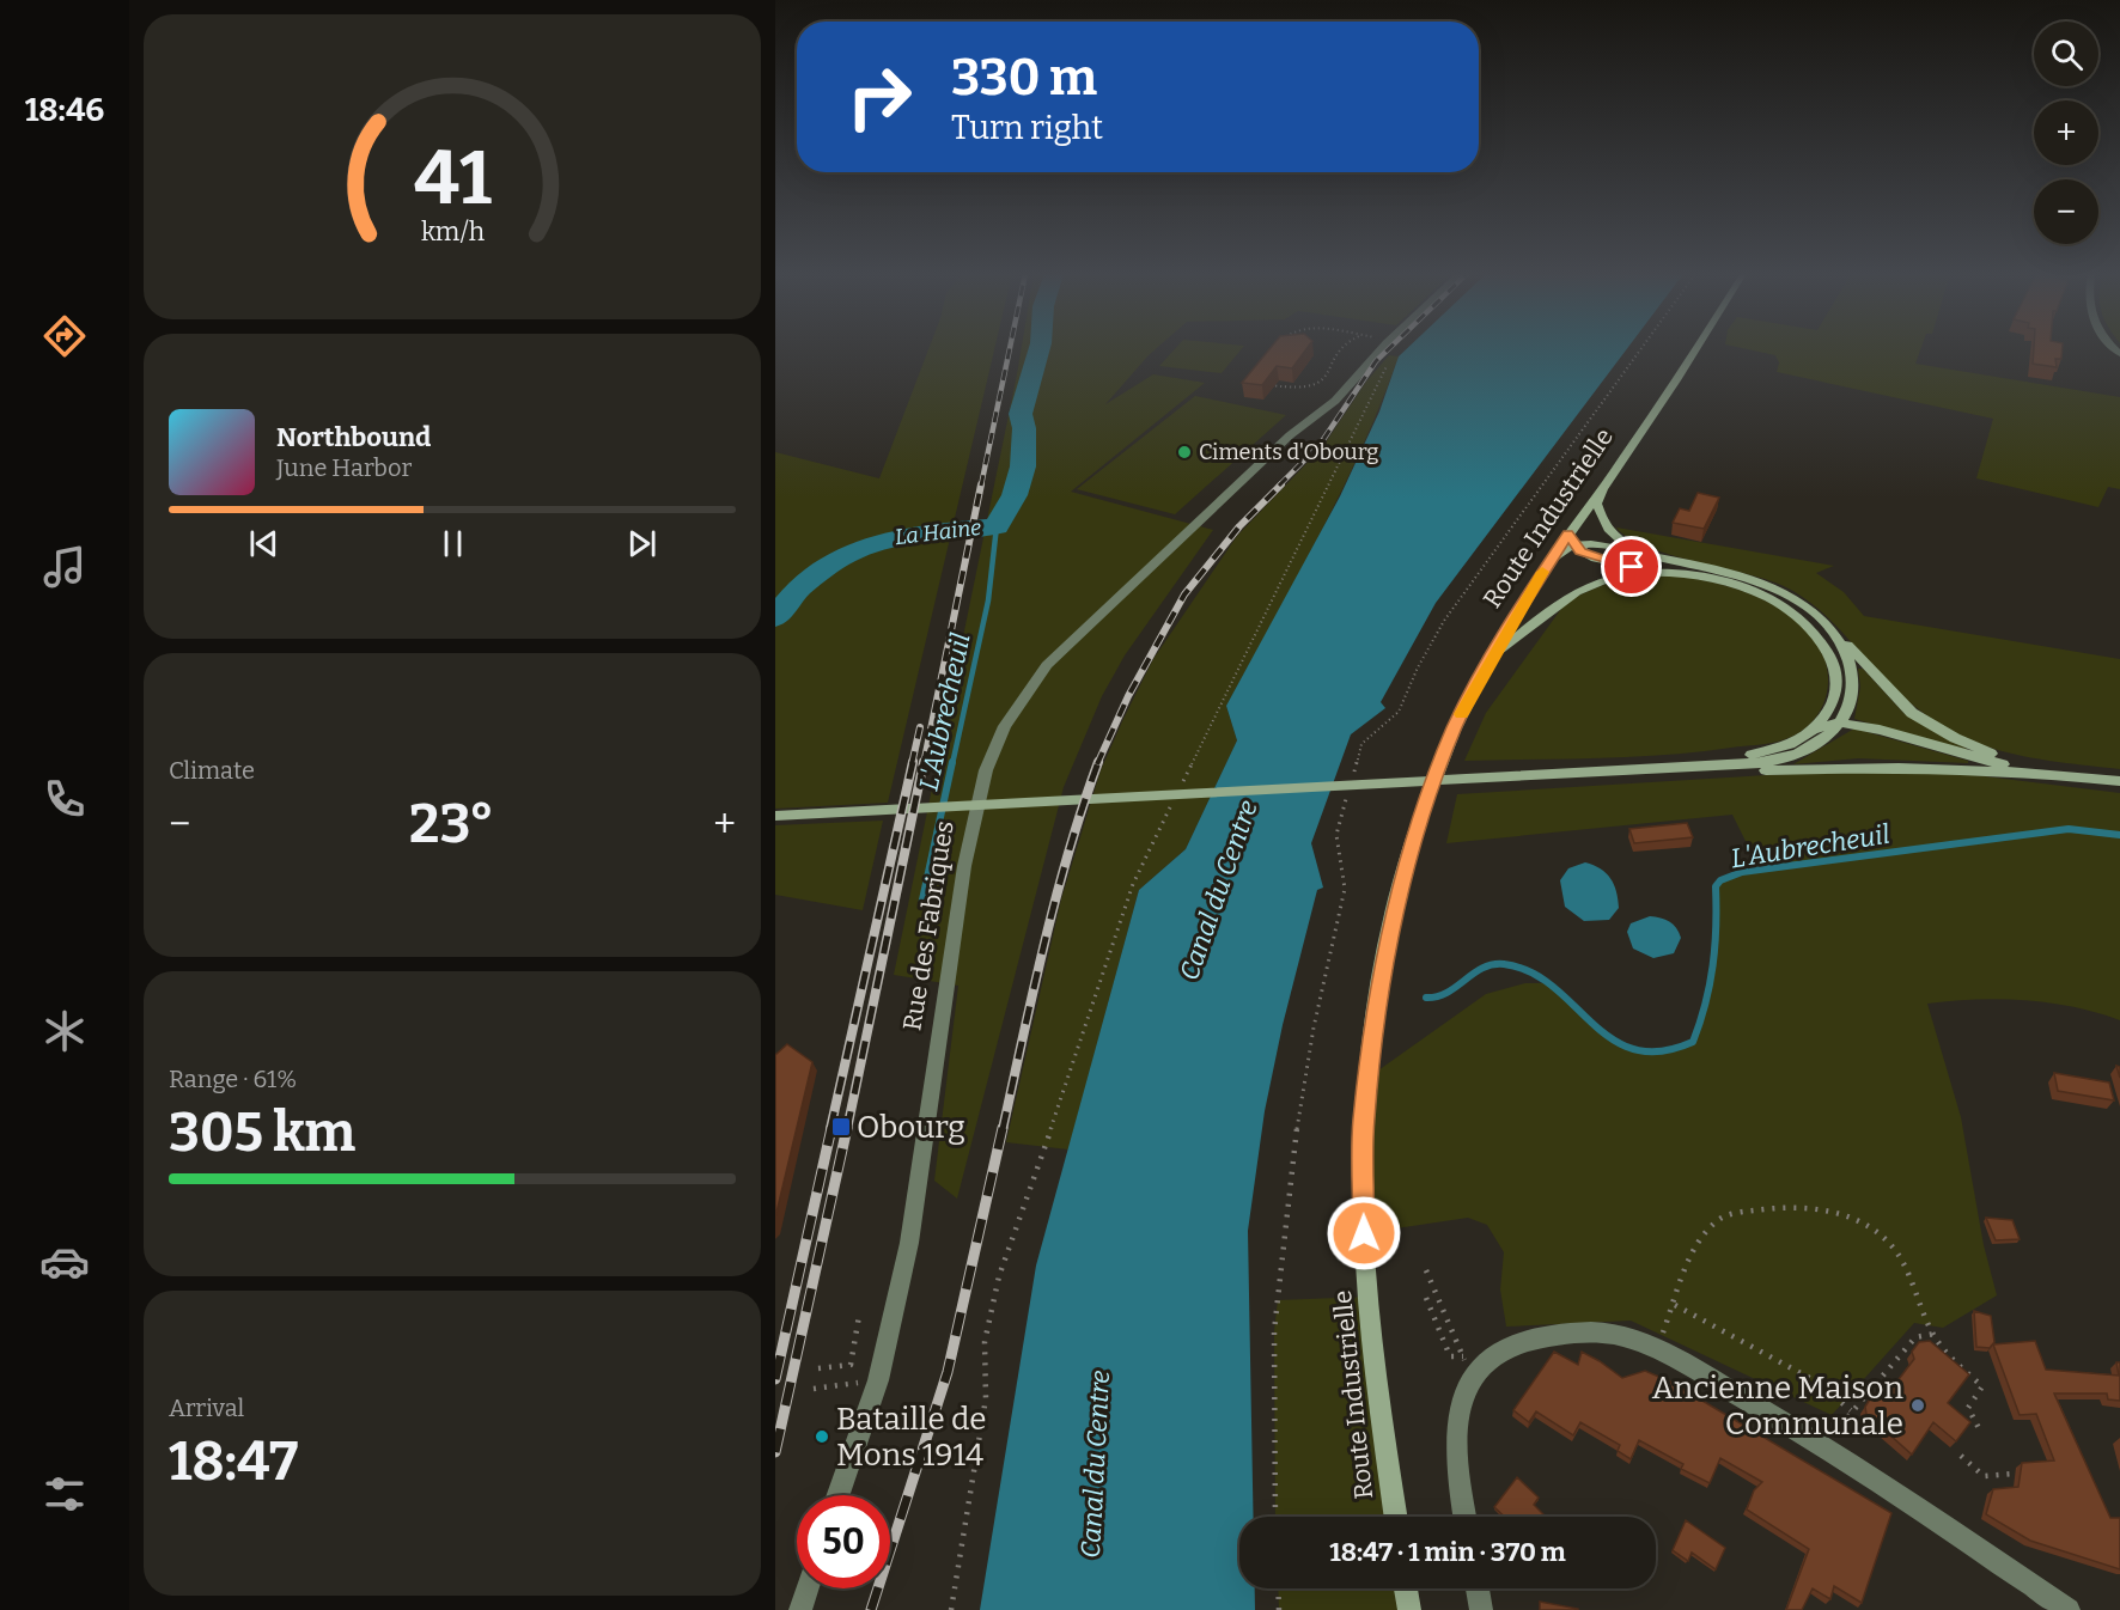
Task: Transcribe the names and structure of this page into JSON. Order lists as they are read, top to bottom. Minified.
{"streets":{"main road":["Route Industrielle"],"street":["Rue des Fabriques"]},"water":["La Haine","L'Aubrecheuil","Canal du Centre"],"places":{"other":["Ciments d'Obourg","Ancienne Maison Communale","Bataille de Mons 1914"],"transit":["Obourg"]},"page":{"tabs":"18:46","map_buttons":["+","−"],"turn":["330 m","Turn right"],"song":["Northbound","June Harbor"],"tile":["Climate",["Range · 61%","305 km"],["Arrival","18:47"]],"heat":["−","23°","+"],"limit":"50","trip":"18:47 · 1 min · 370 m","gauge":["41","km/h"]}}
